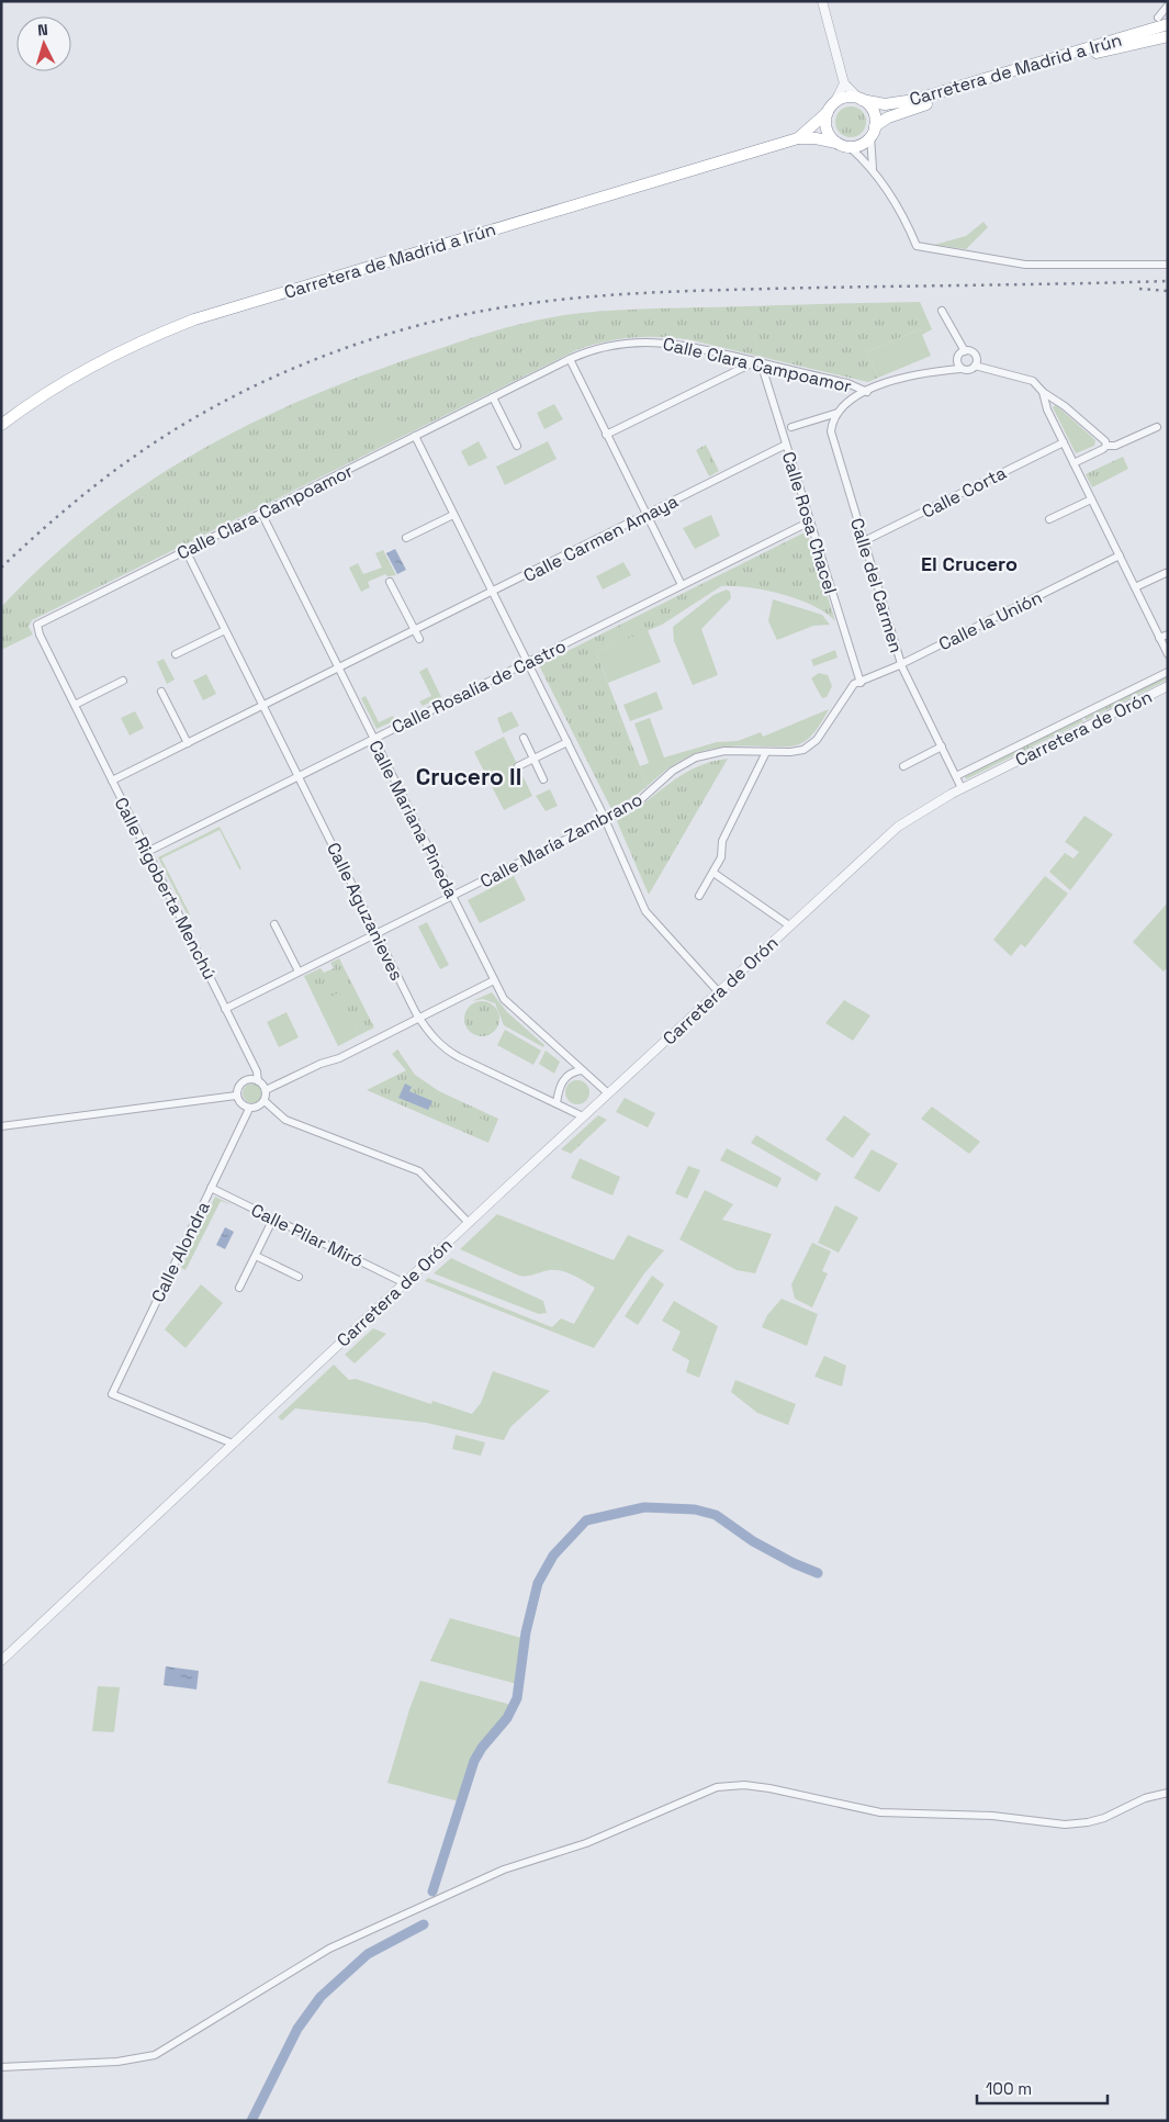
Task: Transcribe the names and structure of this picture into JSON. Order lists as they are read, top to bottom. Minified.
{"streets":{"highway":["Carretera de Madrid a Irún"],"street":["Calle Clara Campoamor","Calle Corta","Calle Rosa Chacel","Calle Carmen Amaya","Calle del Carmen","Calle la Unión","Calle Rosalía de Castro","Carretera de Orón","Calle Mariana Pineda","Calle María Zambrano","Calle Rigoberta Menchú","Calle Aguzanieves","Calle Pilar Miró","Calle Alondra"]},"crossings":[["Calle Clara Campoamor","Calle Rosa Chacel"],["Calle Clara Campoamor","Calle Mariana Pineda"],["Calle Clara Campoamor","Calle Rigoberta Menchú"],["Calle Clara Campoamor","Calle Aguzanieves"],["Calle Corta","Calle del Carmen"],["Calle Rosa Chacel","Calle Carmen Amaya"],["Calle Rosa Chacel","Calle la Unión"],["Calle Rosa Chacel","Calle Rosalía de Castro"],["Calle Rosa Chacel","Calle María Zambrano"],["Calle Carmen Amaya","Calle Mariana Pineda"],["Calle Carmen Amaya","Calle Rigoberta Menchú"],["Calle Carmen Amaya","Calle Aguzanieves"],["Calle del Carmen","Calle la Unión"],["Calle del Carmen","Carretera de Orón"],["Calle la Unión","Calle María Zambrano"],["Calle Rosalía de Castro","Calle Mariana Pineda"],["Calle Rosalía de Castro","Calle Rigoberta Menchú"],["Calle Rosalía de Castro","Calle Aguzanieves"],["Carretera de Orón","Calle Mariana Pineda"],["Carretera de Orón","Calle Aguzanieves"],["Carretera de Orón","Calle Pilar Miró"],["Carretera de Orón","Calle Alondra"],["Calle Mariana Pineda","Calle María Zambrano"],["Calle María Zambrano","Calle Rigoberta Menchú"],["Calle María Zambrano","Calle Aguzanieves"],["Calle Rigoberta Menchú","Calle Alondra"],["Calle Pilar Miró","Calle Alondra"]],"districts":["El Crucero","Crucero II"],"scale_bar":"100 m","north":"top"}
